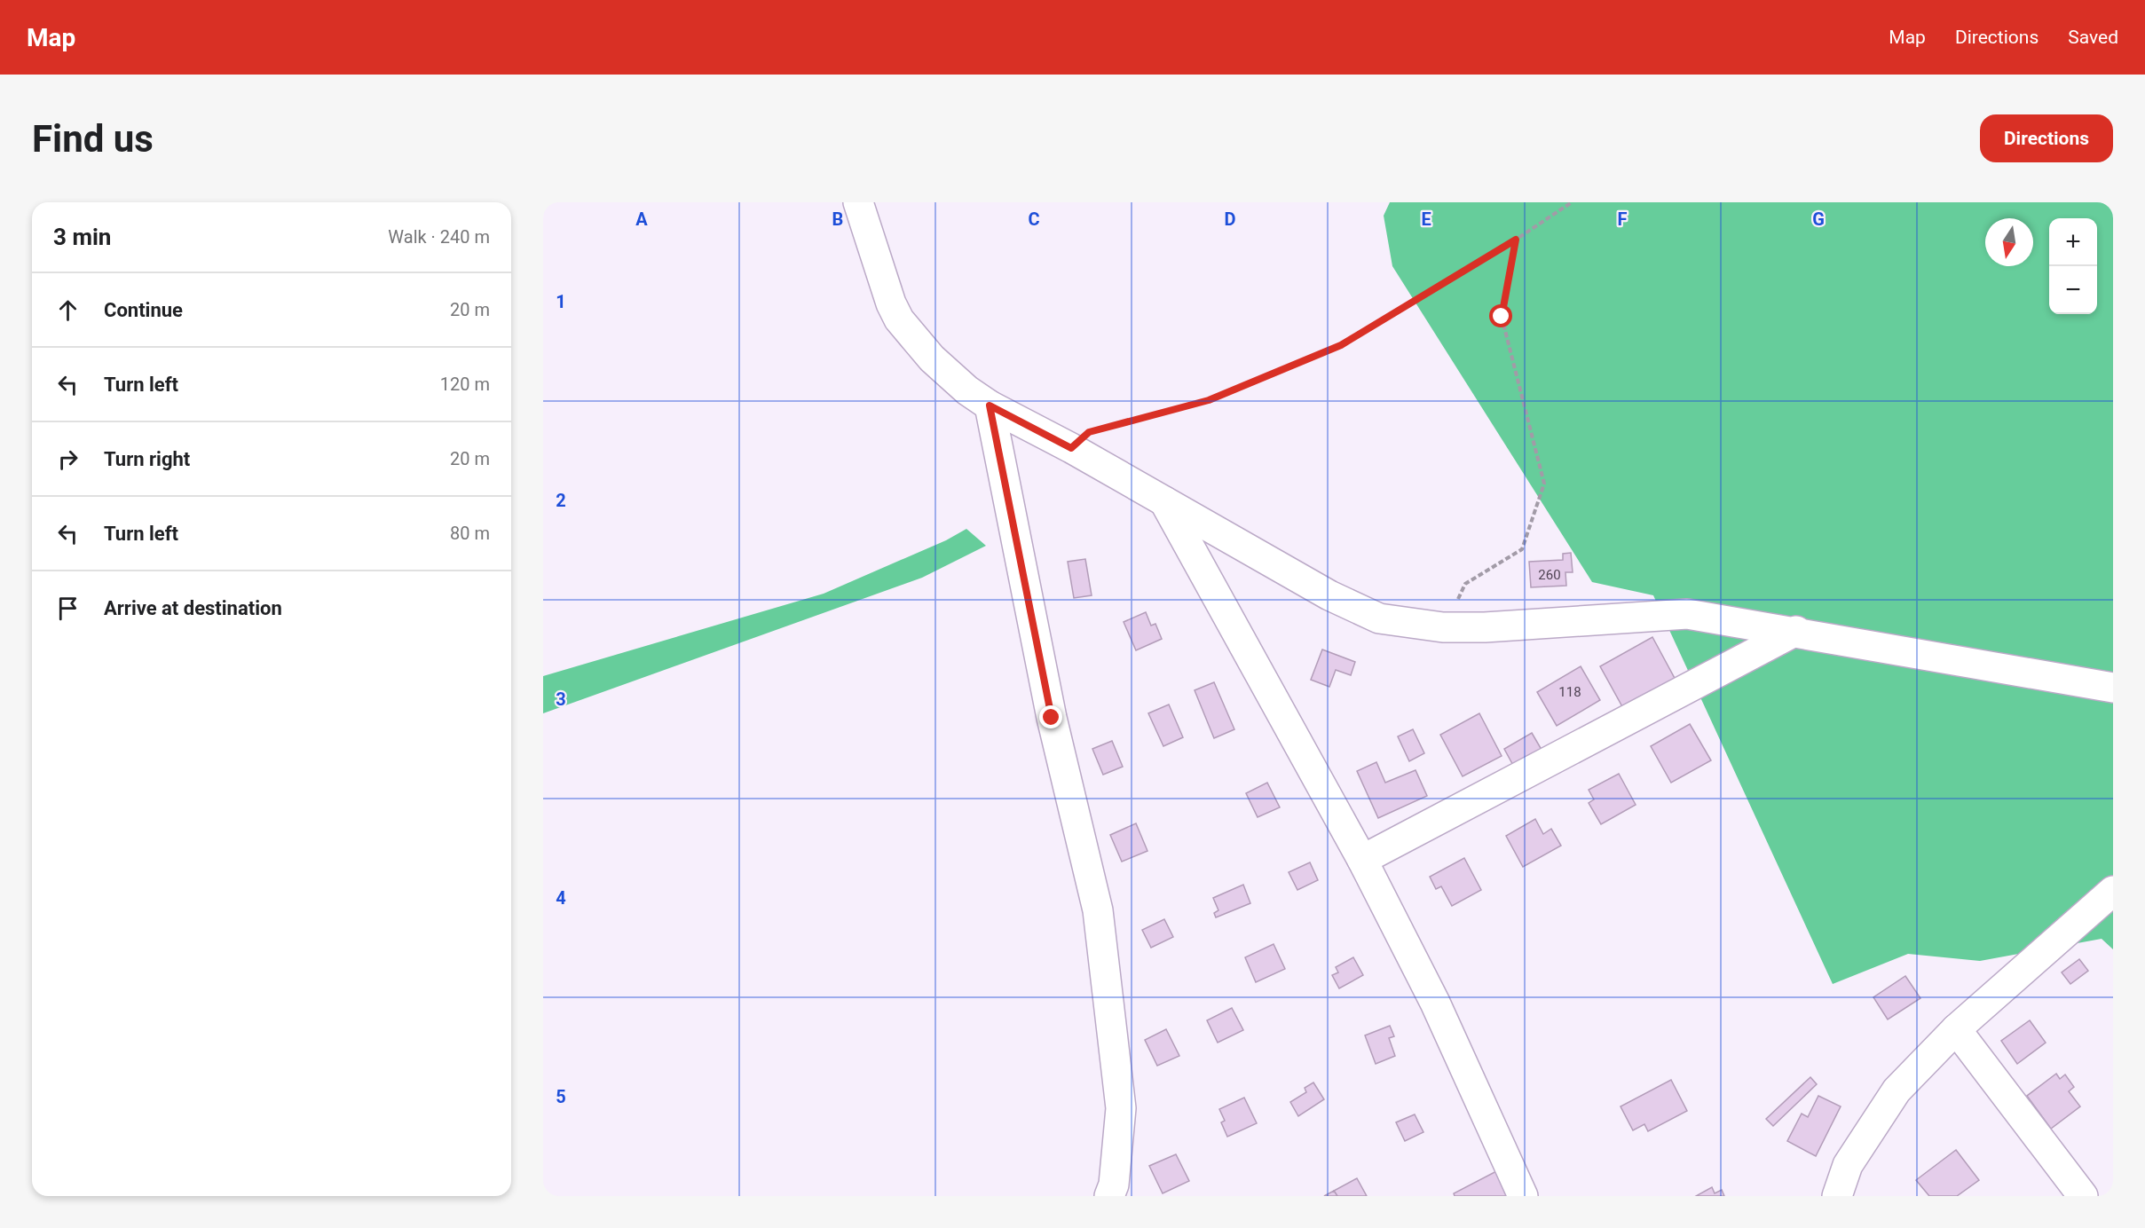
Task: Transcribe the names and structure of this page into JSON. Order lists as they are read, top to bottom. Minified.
{"house_numbers":["260","118"],"north":"bottom","page":{"header":"Map","nav":["Map","Directions","Saved"],"buttons":"Directions","title":"Find us","heading":["3 min","Walk · 240 m"],"map_buttons":["+","−"],"list":[["Continue","20 m"],["Turn left","120 m"],["Turn right","20 m"],["Turn left","80 m"],"Arrive at destination"]},"grid":{"columns":["A","B","C","D","E","F","G"],"rows":["1","2","3","4","5"]}}
